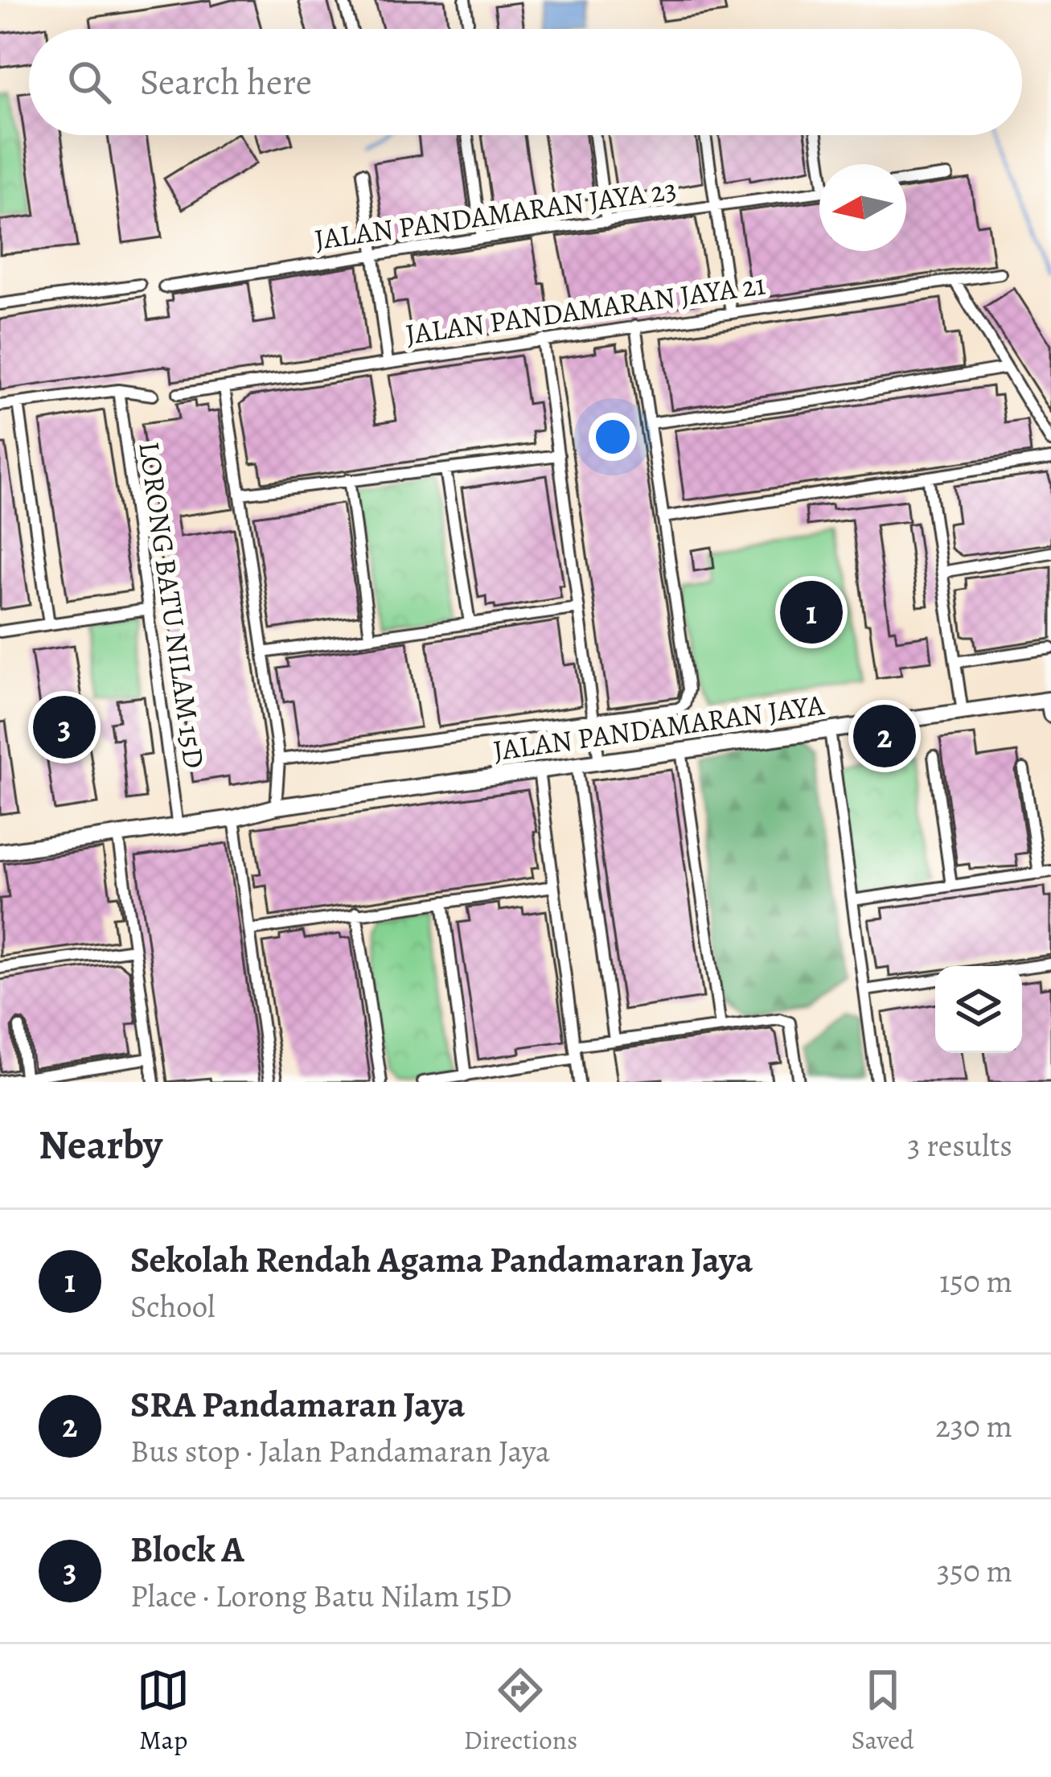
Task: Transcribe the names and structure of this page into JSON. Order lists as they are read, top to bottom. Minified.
{"streets":{"main road":["JALAN PANDAMARAN JAYA"],"street":["JALAN PANDAMARAN JAYA 23","JALAN PANDAMARAN JAYA 21","LORONG BATU NILAM 15D"]},"crossings":[["LORONG BATU NILAM 15D","JALAN PANDAMARAN JAYA"]],"north":"left","page":{"search":"Search here","pins":["1","3","2"],"heading":["Nearby","3 results"],"list":[{"mark":"1","name":"Sekolah Rendah Agama Pandamaran Jaya","note":"School","value":"150 m"},{"mark":"2","name":"SRA Pandamaran Jaya","note":"Bus stop · Jalan Pandamaran Jaya","value":"230 m"},{"mark":"3","name":"Block A","note":"Place · Lorong Batu Nilam 15D","value":"350 m"}],"nav":["Map","Directions","Saved"]}}
